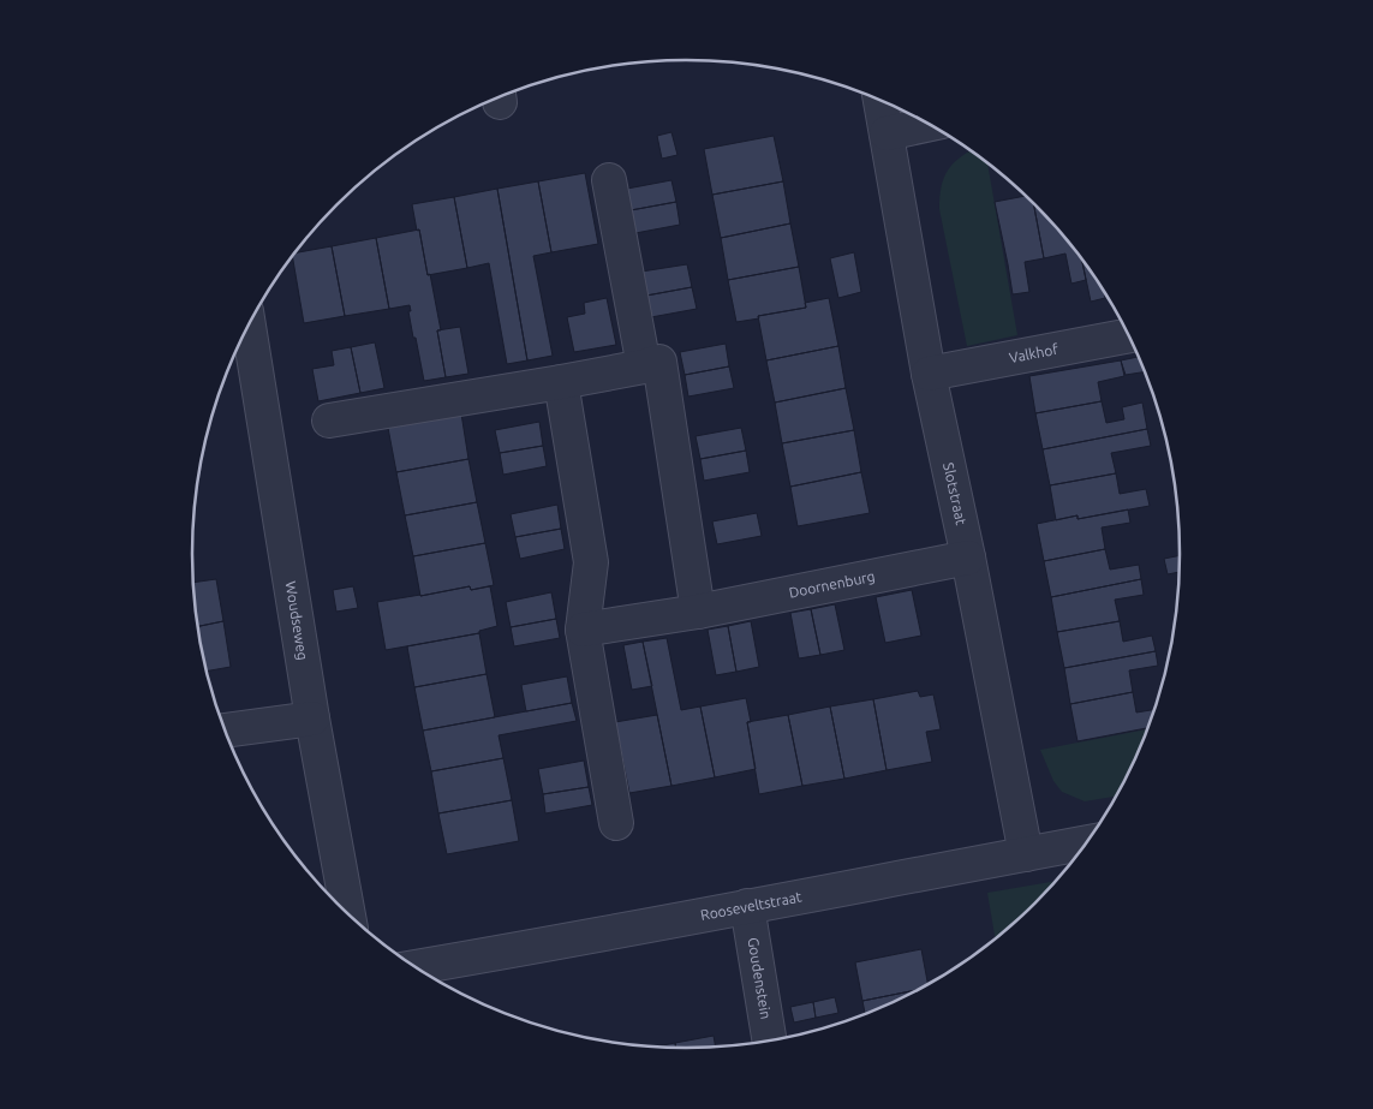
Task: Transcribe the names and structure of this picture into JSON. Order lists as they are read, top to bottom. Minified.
{"streets":{"street":["Valkhof","Slotstraat","Doornenburg","Woudseweg","Rooseveltstraat","Goudenstein"]},"crossings":[["Valkhof","Slotstraat"],["Slotstraat","Doornenburg"],["Slotstraat","Rooseveltstraat"],["Rooseveltstraat","Goudenstein"]]}
